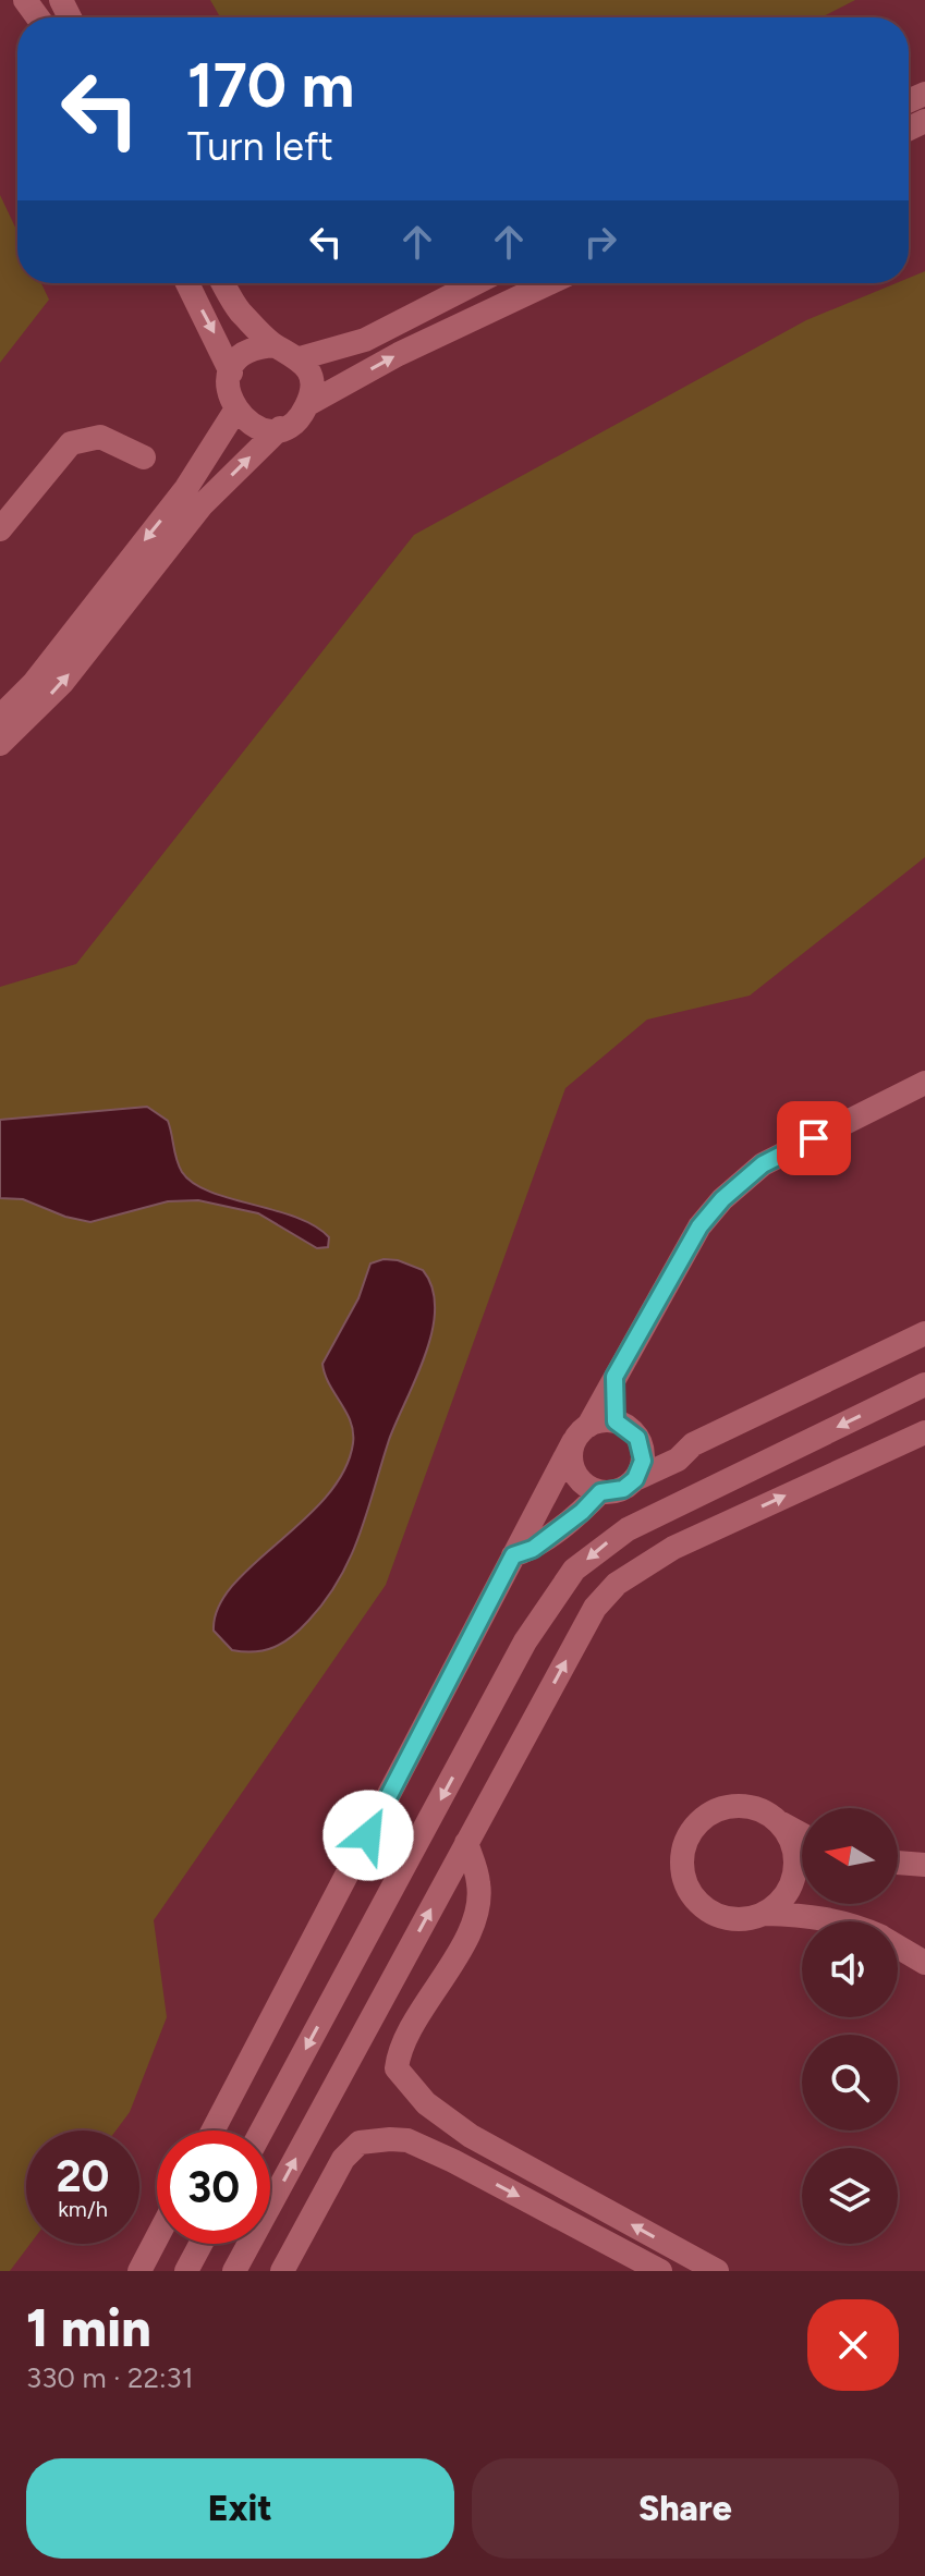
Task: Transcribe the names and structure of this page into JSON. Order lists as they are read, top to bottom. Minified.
{"north":"left","page":{"turn":["170 m","Turn left"],"speed":"20 km/h","limit":"30","heading":["1 min","330 m · 22:31"],"buttons":["Exit","Share"]}}
